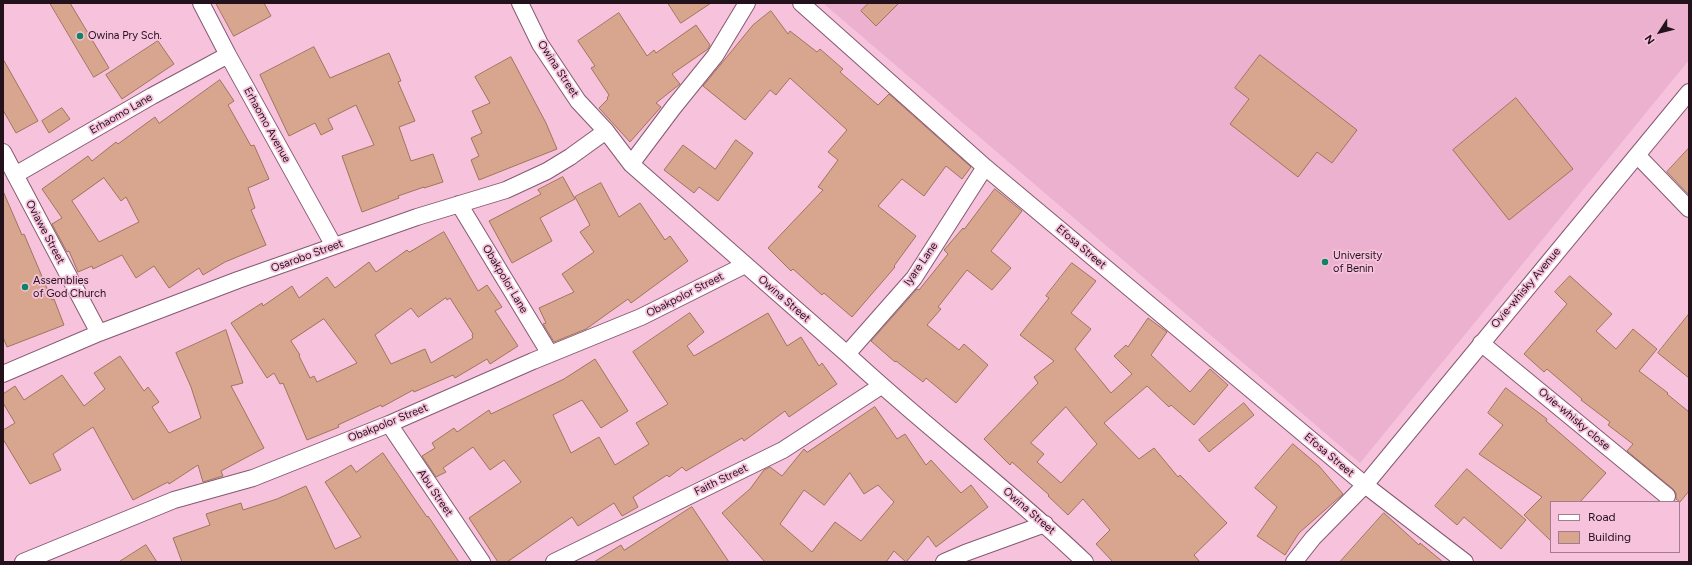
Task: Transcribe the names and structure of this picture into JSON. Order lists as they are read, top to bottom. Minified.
{"streets":{"street":["Owina Street","Erhaomo Lane","Erhaomo Avenue","Oviawe Street","Efosa Street","Osarobo Street","Iyare Lane","Obakpolor Lane","Ovie-whisky Avenue","Obakpolor Street","Ovie-whisky close","Faith Street","Abu Street"]},"crossings":[["Owina Street","Osarobo Street"],["Owina Street","Iyare Lane"],["Owina Street","Obakpolor Street"],["Owina Street","Faith Street"],["Erhaomo Lane","Erhaomo Avenue"],["Erhaomo Lane","Oviawe Street"],["Erhaomo Avenue","Osarobo Street"],["Oviawe Street","Osarobo Street"],["Efosa Street","Iyare Lane"],["Efosa Street","Ovie-whisky Avenue"],["Osarobo Street","Obakpolor Lane"],["Obakpolor Lane","Obakpolor Street"],["Ovie-whisky Avenue","Ovie-whisky close"],["Obakpolor Street","Abu Street"]],"places":["Owina Pry Sch.","University of Benin","Assemblies of God Church"],"legend":["Road","Building"],"north":"bottom left"}
